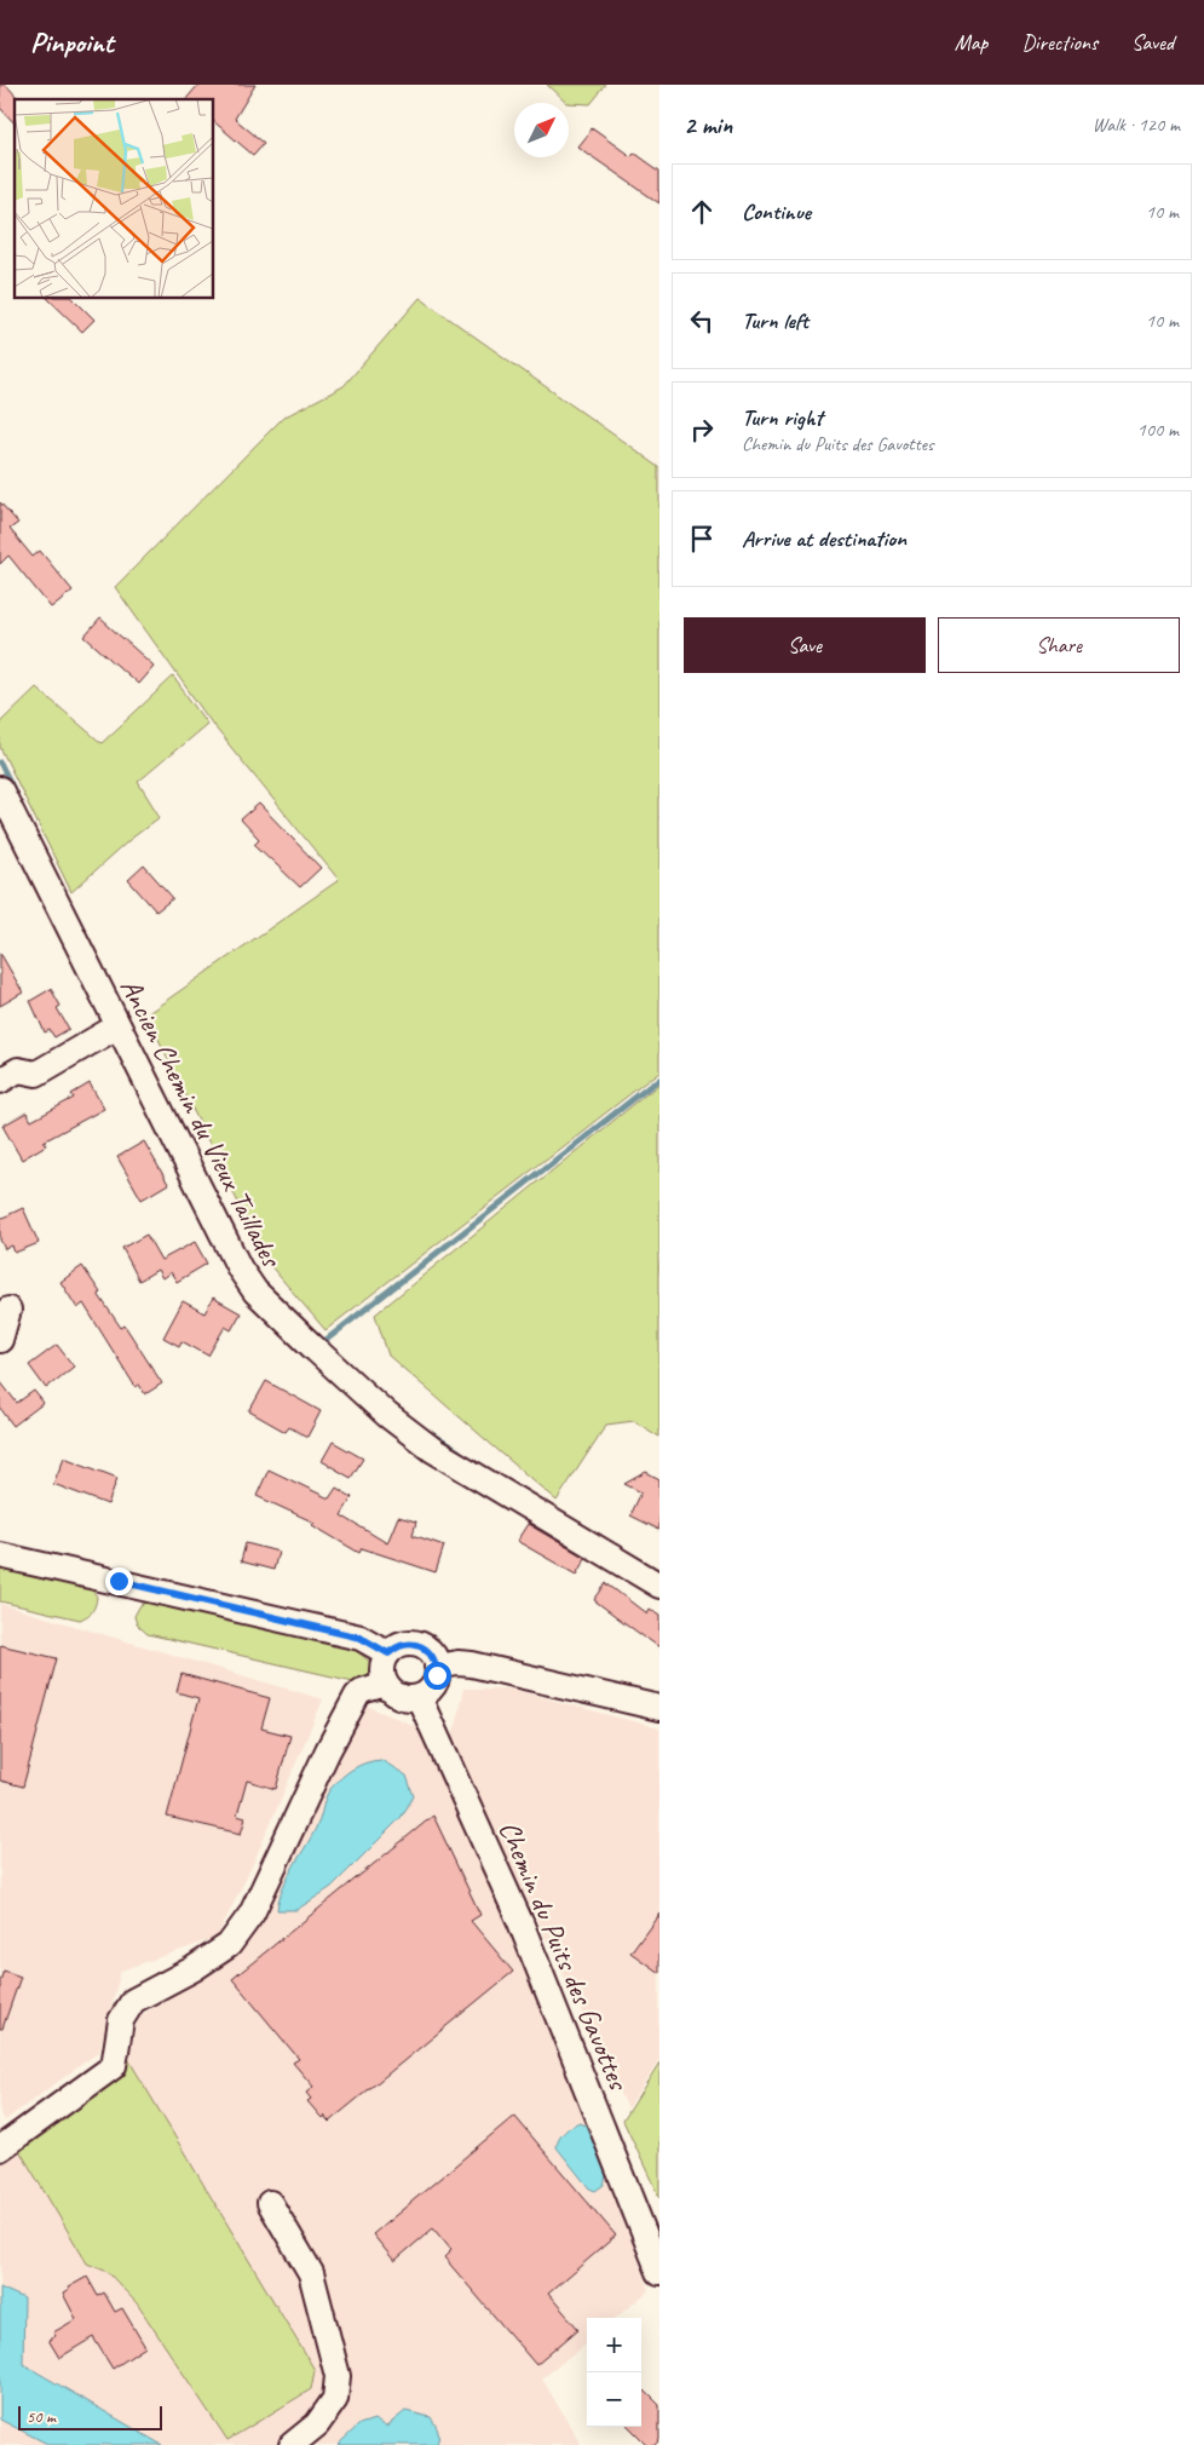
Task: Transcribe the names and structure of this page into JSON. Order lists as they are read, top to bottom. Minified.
{"streets":{"street":["Ancien Chemin du Vieux Taillades","Chemin du Puits des Gavottes"]},"scale_bar":"50 m","north":"top right","page":{"header":"Pinpoint","nav":["Map","Directions","Saved"],"heading":["2 min","Walk · 120 m"],"list":[["Continue","10 m"],["Turn left","10 m"],["Turn right","Chemin du Puits des Gavottes","100 m"],"Arrive at destination"],"buttons":["Save","Share"],"map_buttons":["+","−"],"scale":"50 m"}}
